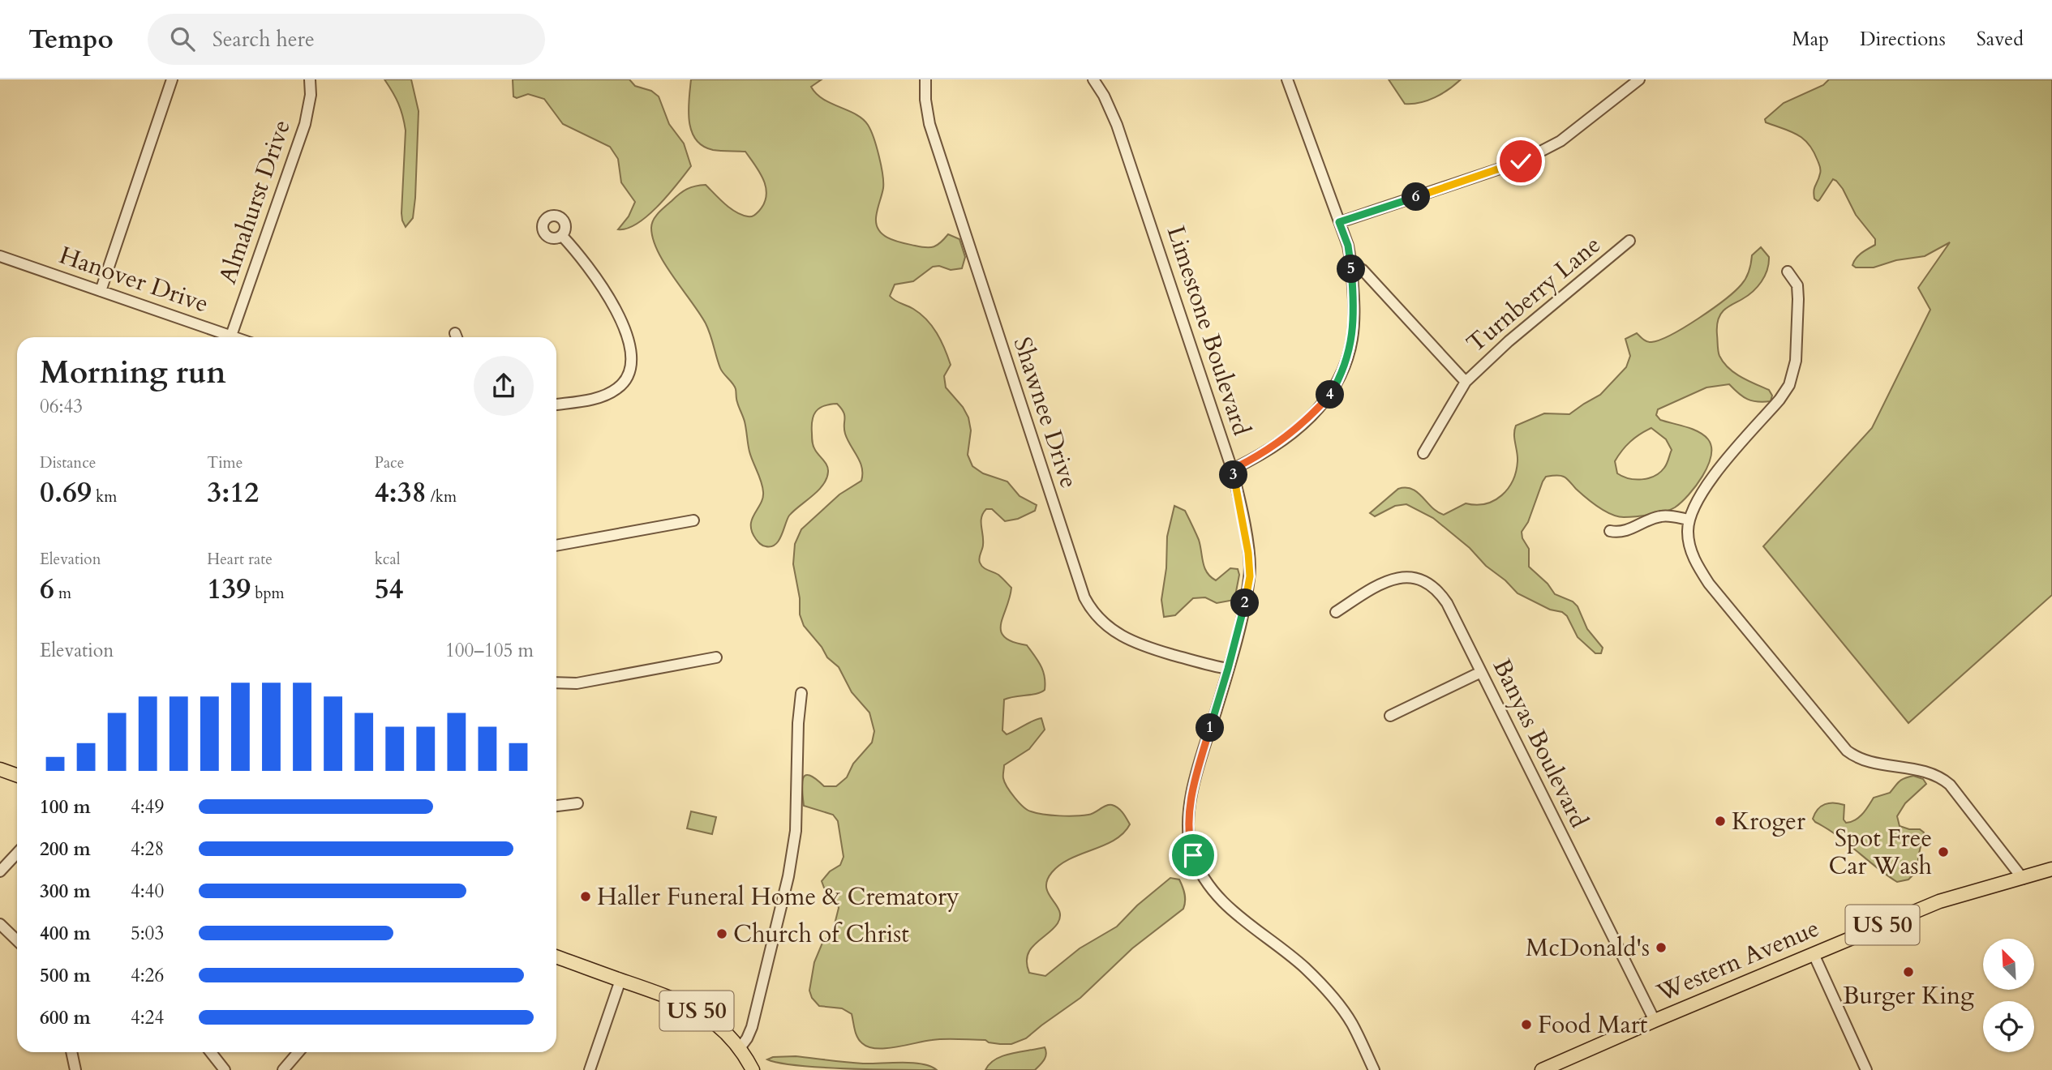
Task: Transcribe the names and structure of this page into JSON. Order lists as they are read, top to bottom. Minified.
{"streets":{"main road":["US 50","Western Avenue"],"street":["Almahurst Drive","Hanover Drive","Turnberry Lane","Limestone Boulevard","Shawnee Drive","Banyas Boulevard"]},"crossings":[["Almahurst Drive","Hanover Drive"],["Limestone Boulevard","Shawnee Drive"],["Banyas Boulevard","Western Avenue"]],"places":["Kroger","Spot Free Car Wash","Haller Funeral Home & Crematory","Church of Christ","McDonald's","Burger King","Food Mart"],"north":"top left","page":{"header":"Tempo","search":"Search here","nav":["Map","Directions","Saved"],"pins":["6","5","4","3","2","1"],"heading":["Morning run","06:43"],"stats":[["Distance","0.69 km"],["Time","3:12"],["Pace","4:38 /km"],["Elevation","6 m"],["Heart rate","139 bpm"],["kcal","54"]],"chart":["Elevation","100–105 m"],"list":[{"name":"100 m","note":"4:49"},{"name":"200 m","note":"4:28"},{"name":"300 m","note":"4:40"},{"name":"400 m","note":"5:03"},{"name":"500 m","note":"4:26"},{"name":"600 m","note":"4:24"}]}}
